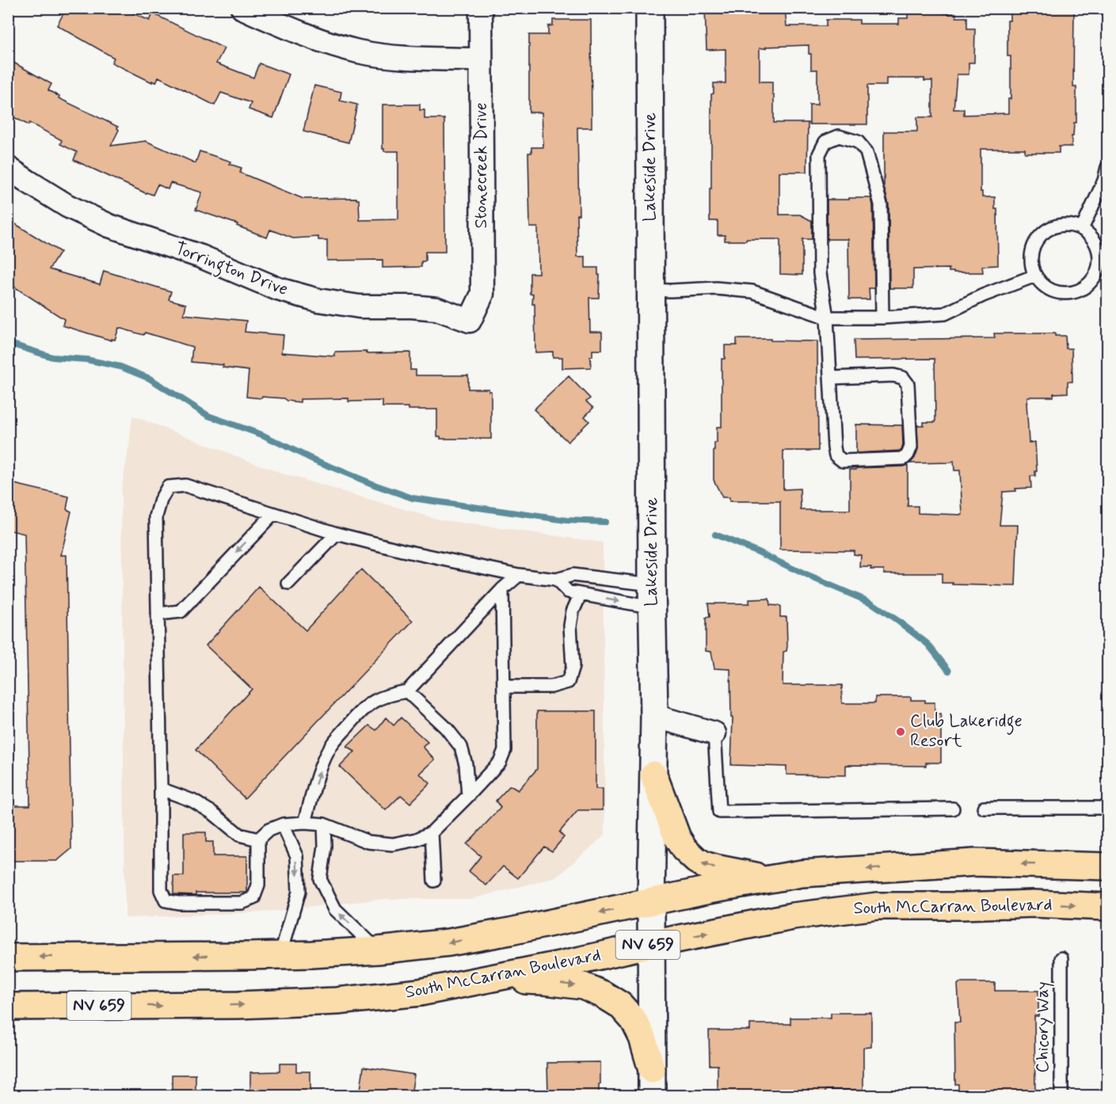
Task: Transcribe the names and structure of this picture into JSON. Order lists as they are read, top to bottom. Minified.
{"streets":{"main road":["South McCarran Boulevard","NV 659"],"street":["Stonecreek Drive","Lakeside Drive","Torrington Drive"],"lane":["Chicory Way"]},"crossings":[["Stonecreek Drive","Torrington Drive"],["Lakeside Drive","South McCarran Boulevard"],["Lakeside Drive","NV 659"]],"places":["Club Lakeridge Resort"]}
